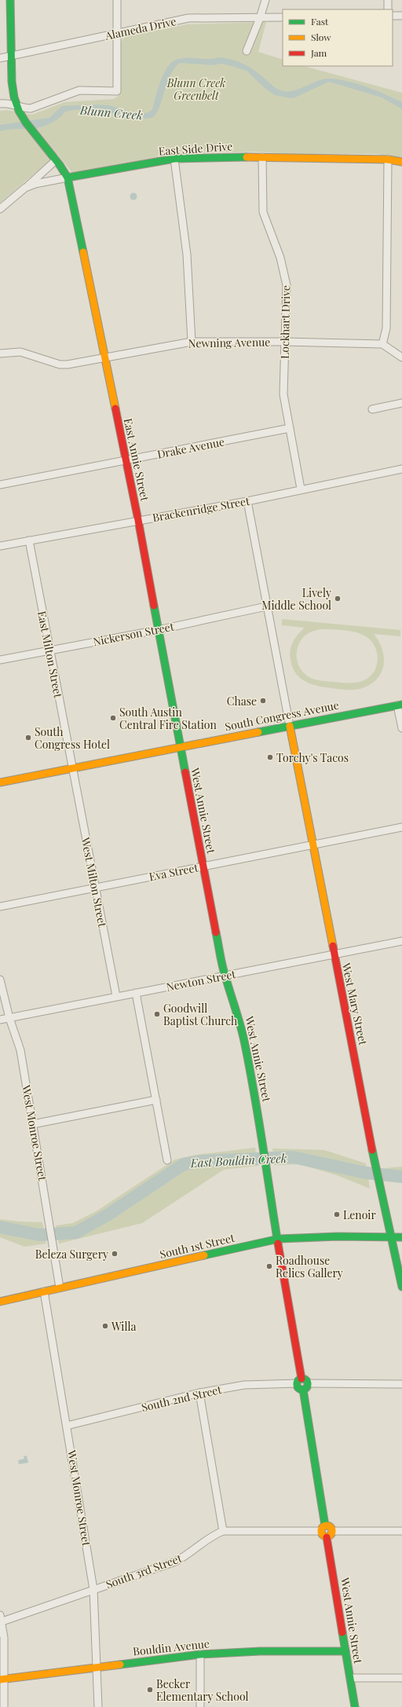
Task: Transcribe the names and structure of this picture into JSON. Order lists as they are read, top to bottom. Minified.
{"streets":{"street":["Alameda Drive","East Side Drive","Lockhart Drive","Newning Avenue","Drake Avenue","East Annie Street","Brackenridge Street","Nickerson Street","East Milton Street","South Congress Avenue","West Annie Street","Eva Street","West Milton Street","Newton Street","West Mary Street","West Monroe Street","South 1st Street","South 2nd Street","South 3rd Street","Bouldin Avenue"]},"crossings":[["East Side Drive","Lockhart Drive"],["East Side Drive","East Annie Street"],["Lockhart Drive","Newning Avenue"],["Lockhart Drive","Drake Avenue"],["Lockhart Drive","Brackenridge Street"],["Newning Avenue","East Annie Street"],["Drake Avenue","East Annie Street"],["East Annie Street","Brackenridge Street"],["East Annie Street","Nickerson Street"],["East Annie Street","South Congress Avenue"],["East Annie Street","West Annie Street"],["Brackenridge Street","East Milton Street"],["Nickerson Street","East Milton Street"],["East Milton Street","South Congress Avenue"],["East Milton Street","West Milton Street"],["South Congress Avenue","West Annie Street"],["South Congress Avenue","West Milton Street"],["South Congress Avenue","West Mary Street"],["West Annie Street","Eva Street"],["West Annie Street","Newton Street"],["West Annie Street","South 1st Street"],["West Annie Street","South 2nd Street"],["West Annie Street","Bouldin Avenue"],["Eva Street","West Milton Street"],["Eva Street","West Mary Street"],["West Milton Street","Newton Street"],["Newton Street","West Mary Street"],["Newton Street","West Monroe Street"],["West Mary Street","South 1st Street"],["West Monroe Street","South 1st Street"],["West Monroe Street","South 2nd Street"],["West Monroe Street","South 3rd Street"],["West Monroe Street","Bouldin Avenue"]],"water":["Blunn Creek","East Bouldin Creek"],"parks":["Blunn Creek Greenbelt"],"places":["Lively Middle School","Chase","South Austin Central Fire Station","South Congress Hotel","Torchy's Tacos","Goodwill Baptist Church","Lenoir","Beleza Surgery","Roadhouse Relics Gallery","Willa","Becker Elementary School"],"legend":["Fast","Slow","Jam"]}
